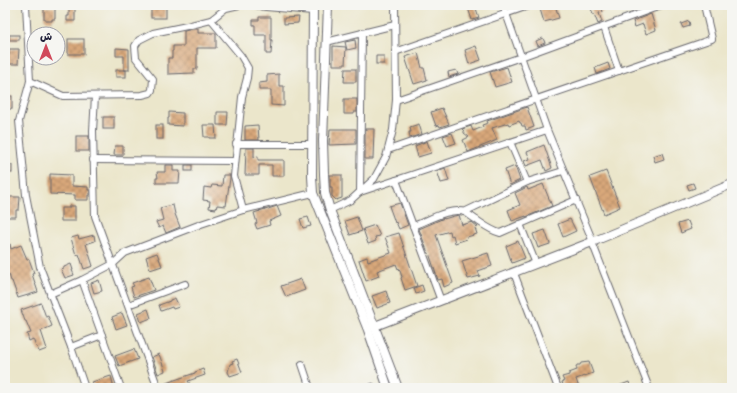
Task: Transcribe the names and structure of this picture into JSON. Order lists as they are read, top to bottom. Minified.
{"north":"top"}
